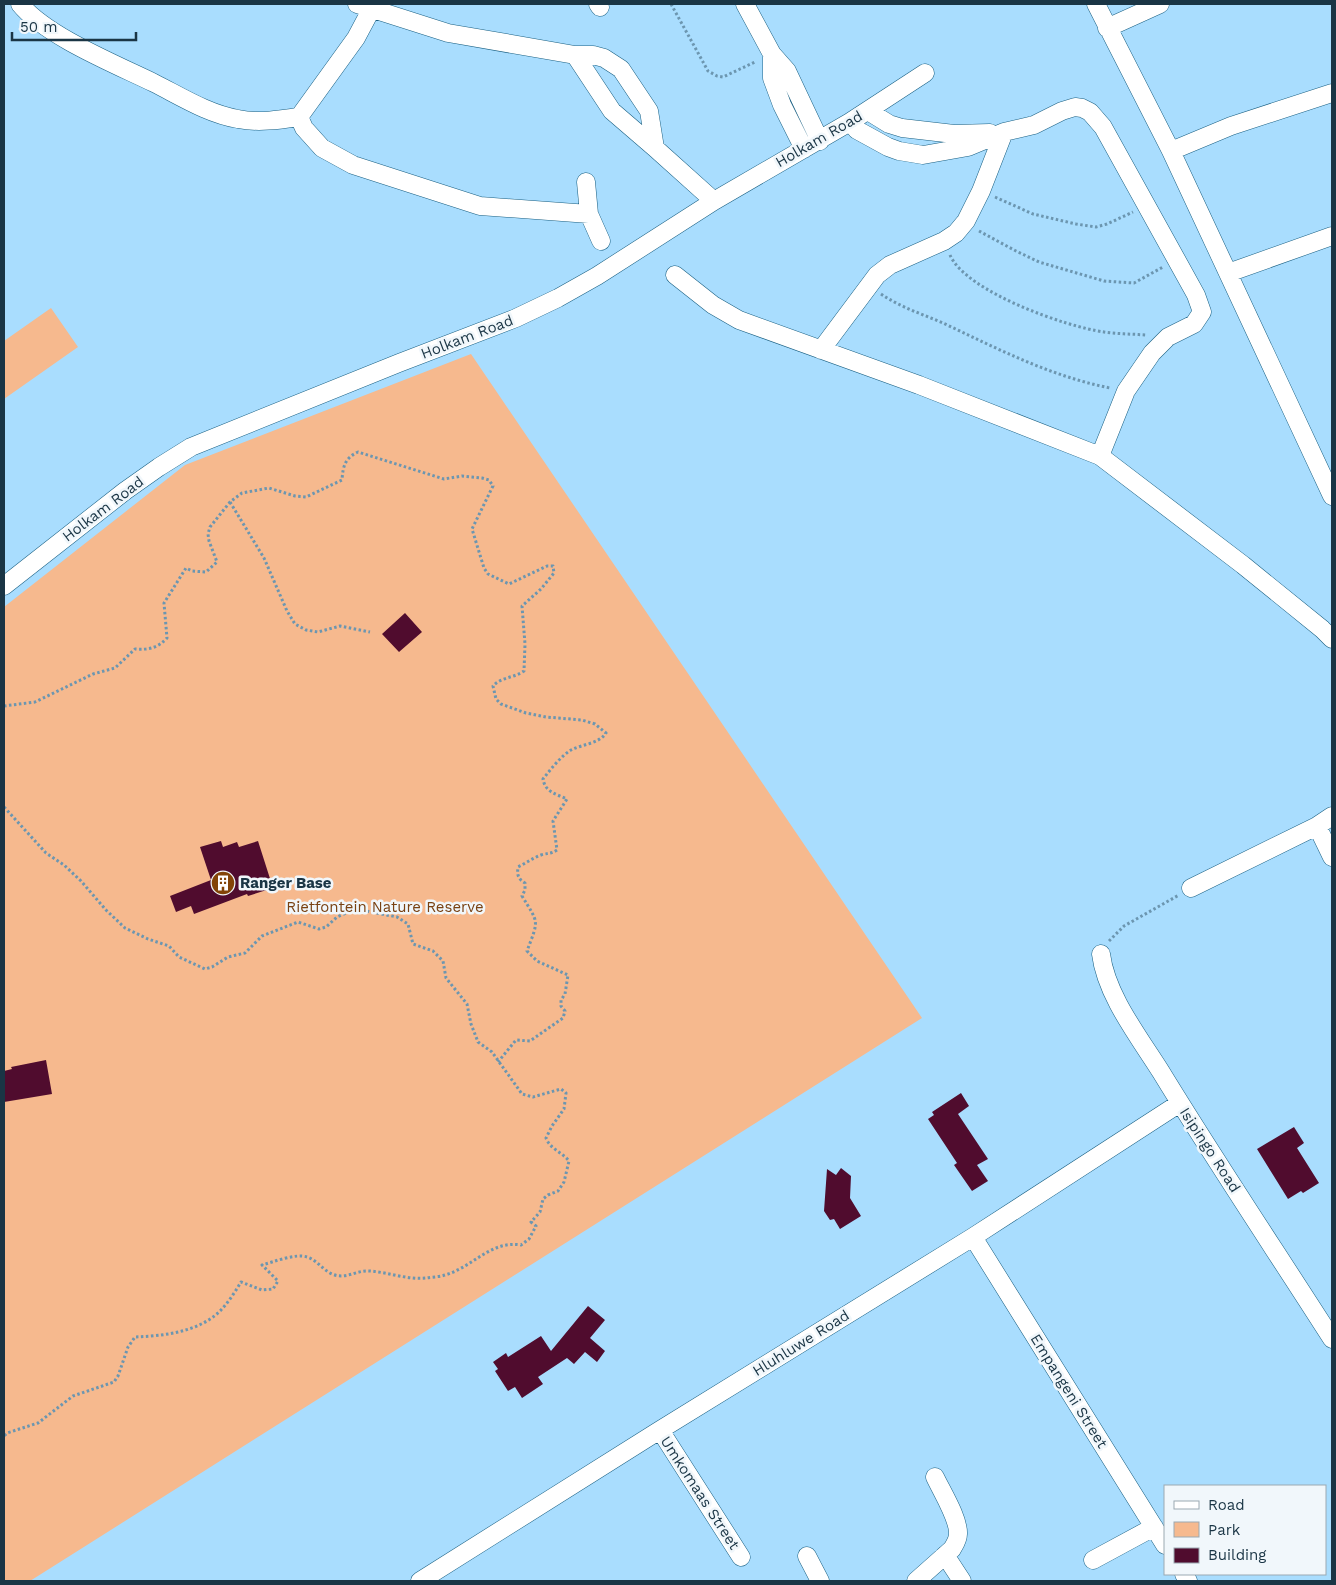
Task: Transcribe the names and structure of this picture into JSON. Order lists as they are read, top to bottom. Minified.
{"streets":{"street":["Holkam Road","Isipingo Road","Hluhluwe Road","Empangeni Street","Umkomaas Street"]},"crossings":[["Isipingo Road","Hluhluwe Road"],["Hluhluwe Road","Empangeni Street"],["Hluhluwe Road","Umkomaas Street"]],"parks":["Rietfontein Nature Reserve"],"places":{"building":["Ranger Base"]},"legend":["Road","Park","Building"],"scale_bar":"50 m"}
